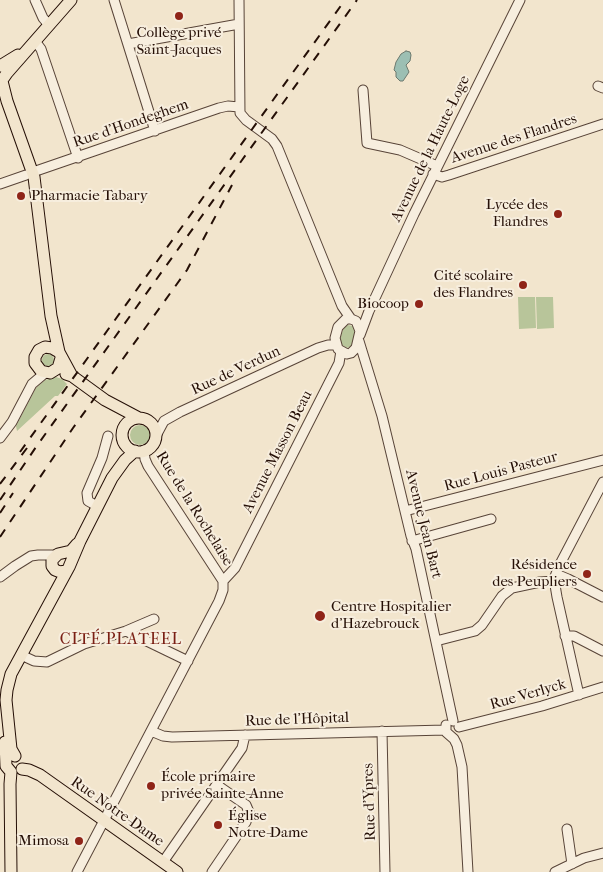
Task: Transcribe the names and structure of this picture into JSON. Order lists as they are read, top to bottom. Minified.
{"streets":{"main road":["Rue Notre-Dame"],"street":["Rue d'Hondeghem","Avenue des Flandres","Avenue de la Haute-Loge","Rue de Verdun","Avenue Masson Beau","Rue Louis Pasteur","Rue de la Rochelaise","Avenue Jean Bart","Rue Verlyck","Rue de l'Hôpital","Rue d'Ypres"]},"crossings":[["Avenue des Flandres","Avenue de la Haute-Loge"],["Avenue de la Haute-Loge","Rue de Verdun"],["Avenue de la Haute-Loge","Avenue Masson Beau"],["Avenue de la Haute-Loge","Avenue Jean Bart"],["Rue de Verdun","Avenue Masson Beau"],["Rue de Verdun","Rue de la Rochelaise"],["Rue de Verdun","Avenue Jean Bart"],["Avenue Masson Beau","Rue de la Rochelaise"],["Avenue Masson Beau","Avenue Jean Bart"],["Avenue Masson Beau","Rue de l'Hôpital"],["Avenue Masson Beau","Rue Notre-Dame"],["Rue Louis Pasteur","Avenue Jean Bart"],["Avenue Jean Bart","Rue Verlyck"],["Avenue Jean Bart","Rue de l'Hôpital"],["Rue Verlyck","Rue de l'Hôpital"],["Rue de l'Hôpital","Rue d'Ypres"]],"districts":["CITÉ PLATEEL"],"places":["Collège privé Saint-Jacques","Pharmacie Tabary","Lycée des Flandres","Cité scolaire des Flandres","Biocoop","Résidence des Peupliers","Centre Hospitalier d'Hazebrouck","École primaire privée Sainte-Anne","Église Notre-Dame","Mimosa"]}
